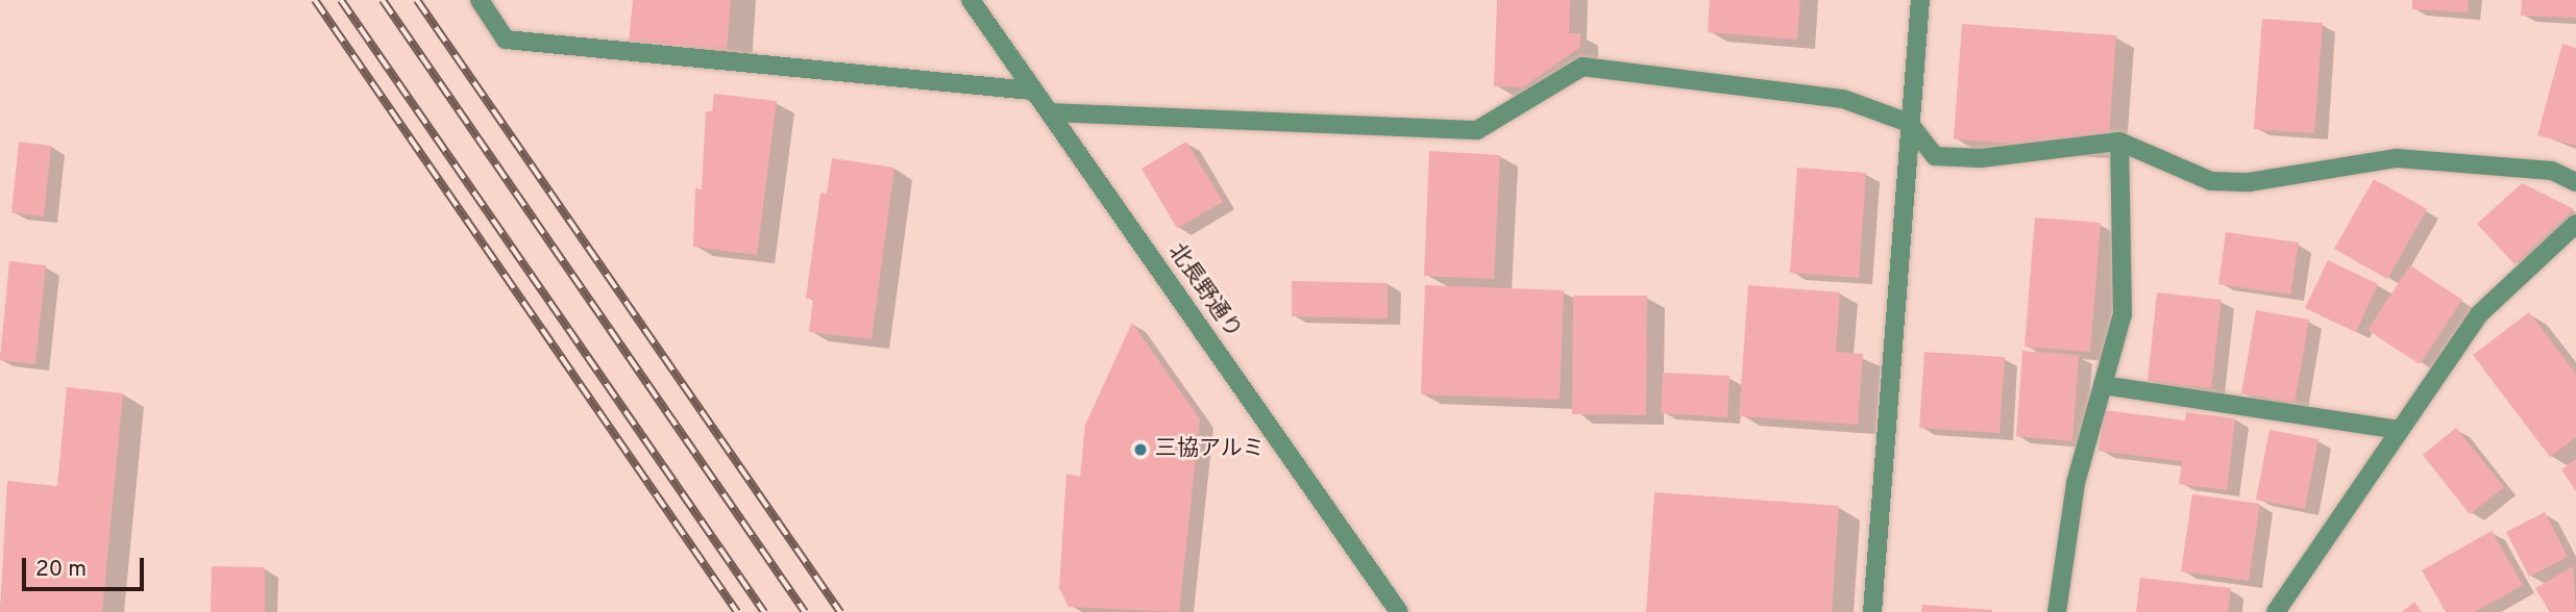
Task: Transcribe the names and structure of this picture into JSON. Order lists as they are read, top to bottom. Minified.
{"streets":{"street":["北長野通り"]},"places":["三協アルミ"],"scale_bar":"20 m"}
